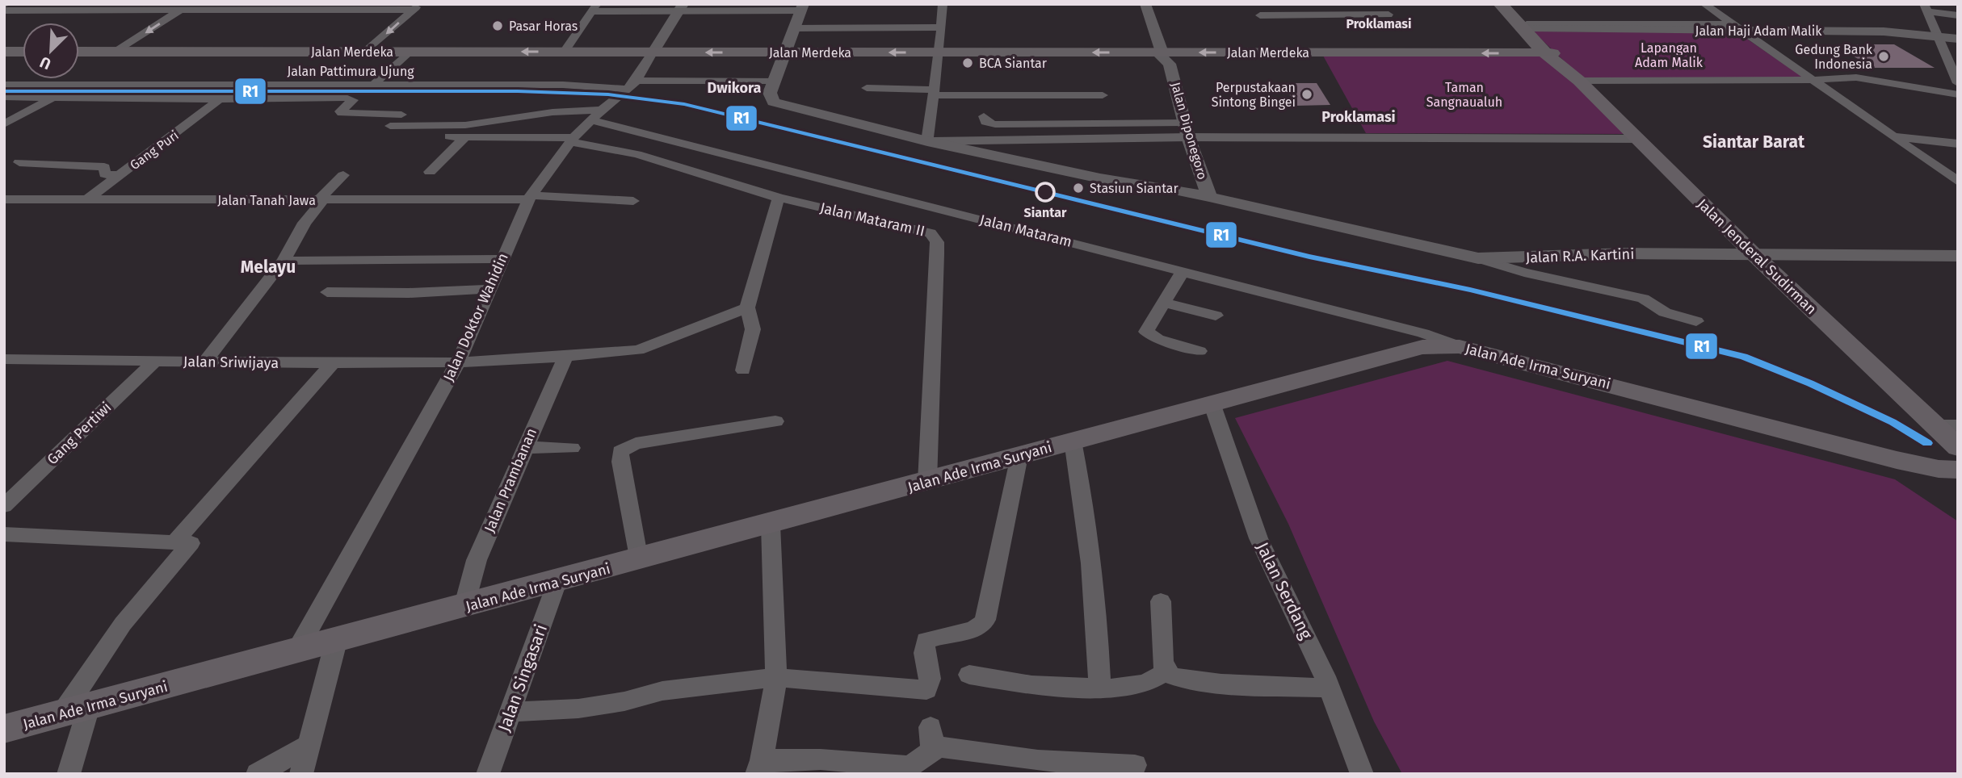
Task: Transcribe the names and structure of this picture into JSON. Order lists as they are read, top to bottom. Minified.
{"streets":{"main road":["Jalan Merdeka","Jalan Jenderal Sudirman","Jalan Ade Irma Suryani"],"street":["Jalan Haji Adam Malik","Jalan Pattimura Ujung","Jalan Diponegoro","Gang Puri","Jalan Tanah Jawa","Jalan Mataram II","Jalan Mataram","Jalan R.A. Kartini","Jalan Doktor Wahidin","Jalan Sriwijaya","Gang Pertiwi","Jalan Prambanan","Jalan Serdang","Jalan Singasari"]},"crossings":[["Jalan Haji Adam Malik","Jalan Jenderal Sudirman"],["Jalan Merdeka","Jalan Diponegoro"],["Jalan Merdeka","Jalan Jenderal Sudirman"],["Jalan Merdeka","Jalan Doktor Wahidin"],["Jalan Pattimura Ujung","Jalan R.A. Kartini"],["Jalan Pattimura Ujung","Jalan Doktor Wahidin"],["Jalan Diponegoro","Jalan R.A. Kartini"],["Gang Puri","Jalan Tanah Jawa"],["Jalan Tanah Jawa","Jalan Doktor Wahidin"],["Jalan Mataram II","Jalan Mataram"],["Jalan Mataram II","Jalan Doktor Wahidin"],["Jalan Mataram II","Jalan Ade Irma Suryani"],["Jalan Mataram","Jalan Doktor Wahidin"],["Jalan Mataram","Jalan Ade Irma Suryani"],["Jalan R.A. Kartini","Jalan Jenderal Sudirman"],["Jalan Doktor Wahidin","Jalan Sriwijaya"],["Jalan Doktor Wahidin","Jalan Ade Irma Suryani"],["Jalan Sriwijaya","Gang Pertiwi"],["Jalan Ade Irma Suryani","Jalan Prambanan"],["Jalan Ade Irma Suryani","Jalan Serdang"],["Jalan Ade Irma Suryani","Jalan Singasari"]],"one_way":["Jalan Merdeka"],"districts":["Proklamasi","Dwikora","Proklamasi","Siantar Barat","Melayu"],"parks":["Lapangan Adam Malik","Taman Sangnaualuh"],"places":["Pasar Horas","Gedung Bank Indonesia","BCA Siantar","Perpustakaan Sintong Bingei","Stasiun Siantar","Siantar"],"lines":["transit line R1"],"north":"bottom left"}
